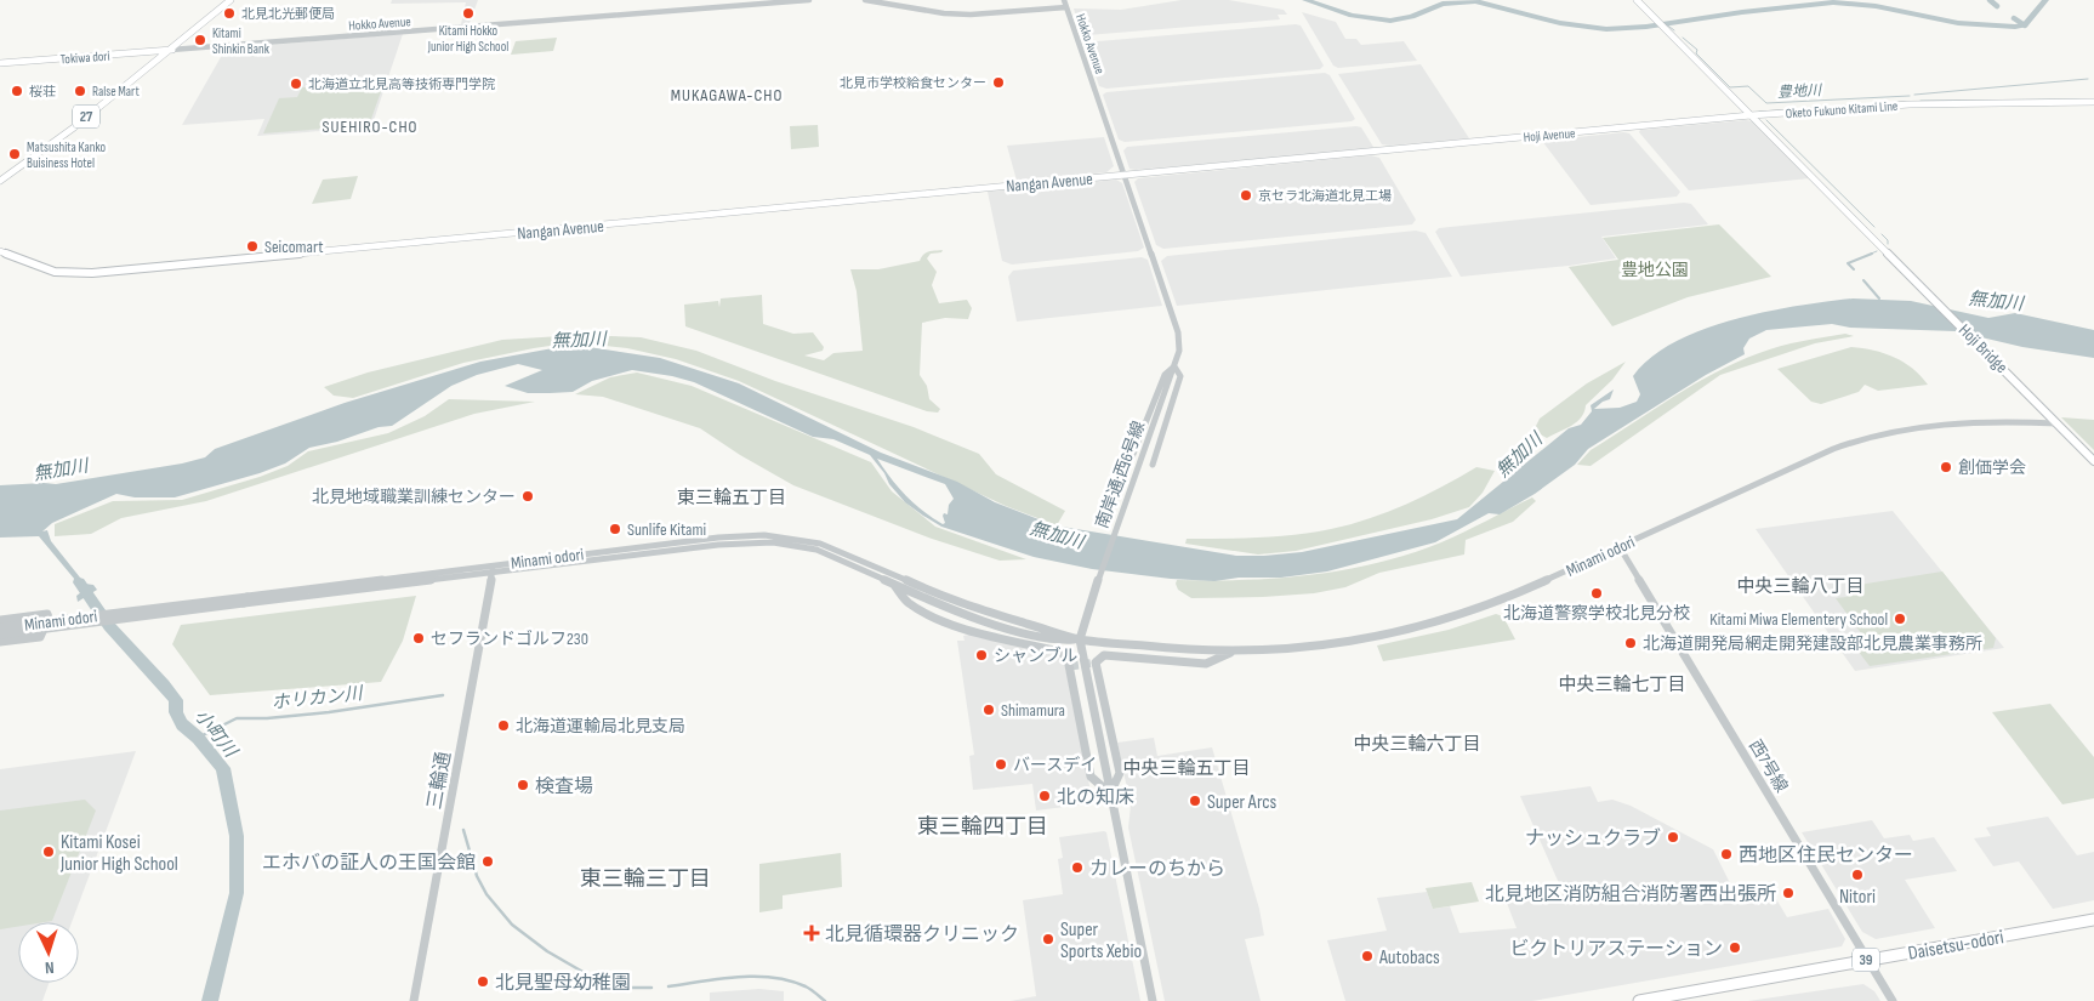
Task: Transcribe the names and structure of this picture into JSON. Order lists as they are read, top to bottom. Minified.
{"streets":{"highway":["Daisetsu-odori","39"],"main road":["Tokiwa dori","Oketo Fukuno Kitami Line","27","Hoji Avenue","Nangan Avenue","Hoji Bridge"],"street":["Hokko Avenue","南岸通;西6号線","Minami odori","西7号線","三輪通"]},"crossings":[["Hokko Avenue","Tokiwa dori"],["Hokko Avenue","27"],["Hokko Avenue","Hoji Avenue"],["Hokko Avenue","Nangan Avenue"],["Hokko Avenue","南岸通;西6号線"],["Tokiwa dori","27"],["Oketo Fukuno Kitami Line","Hoji Avenue"],["Oketo Fukuno Kitami Line","Hoji Bridge"],["Hoji Avenue","Nangan Avenue"],["Hoji Avenue","Hoji Bridge"],["Hoji Avenue","南岸通;西6号線"],["Nangan Avenue","南岸通;西6号線"],["Hoji Bridge","Minami odori"],["南岸通;西6号線","Minami odori"],["Minami odori","西7号線"],["Minami odori","三輪通"],["西7号線","Daisetsu-odori"]],"districts":["MUKAGAWA-CHO","SUEHIRO-CHO","東三輪五丁目","中央三輪八丁目","中央三輪七丁目","中央三輪六丁目","中央三輪五丁目","東三輪四丁目","東三輪三丁目"],"water":["豊地川","無加川","ホリカン川","小町川"],"parks":["豊地公園"],"places":{"other":["北見北光郵便局","Kitami Hokko Junior High School","Kitami Shinkin Bank","北見市学校給食センター","北海道立北見高等技術専門学院","桜荘","Ralse Mart","Matsushita Kanko Buisiness Hotel","京セラ北海道北見工場","Seicomart","創価学会","北見地域職業訓練センター","Sunlife Kitami","北海道警察学校北見分校","Kitami Miwa Elementery School","セフランドゴルフ230","北海道開発局網走開発建設部北見農業事務所","シャンブル","Shimamura","北海道運輸局北見支局","バースデイ","検査場","北の知床","Super Arcs","ナッシュクラブ","Kitami Kosei Junior High School","西地区住民センター","エホバの証人の王国会館","カレーのちから","Nitori","北見地区消防組合消防署西出張所","Super Sports Xebio","ビクトリアステーション","Autobacs","北見聖母幼稚園"],"health":["北見循環器クリニック"]},"north":"bottom"}
